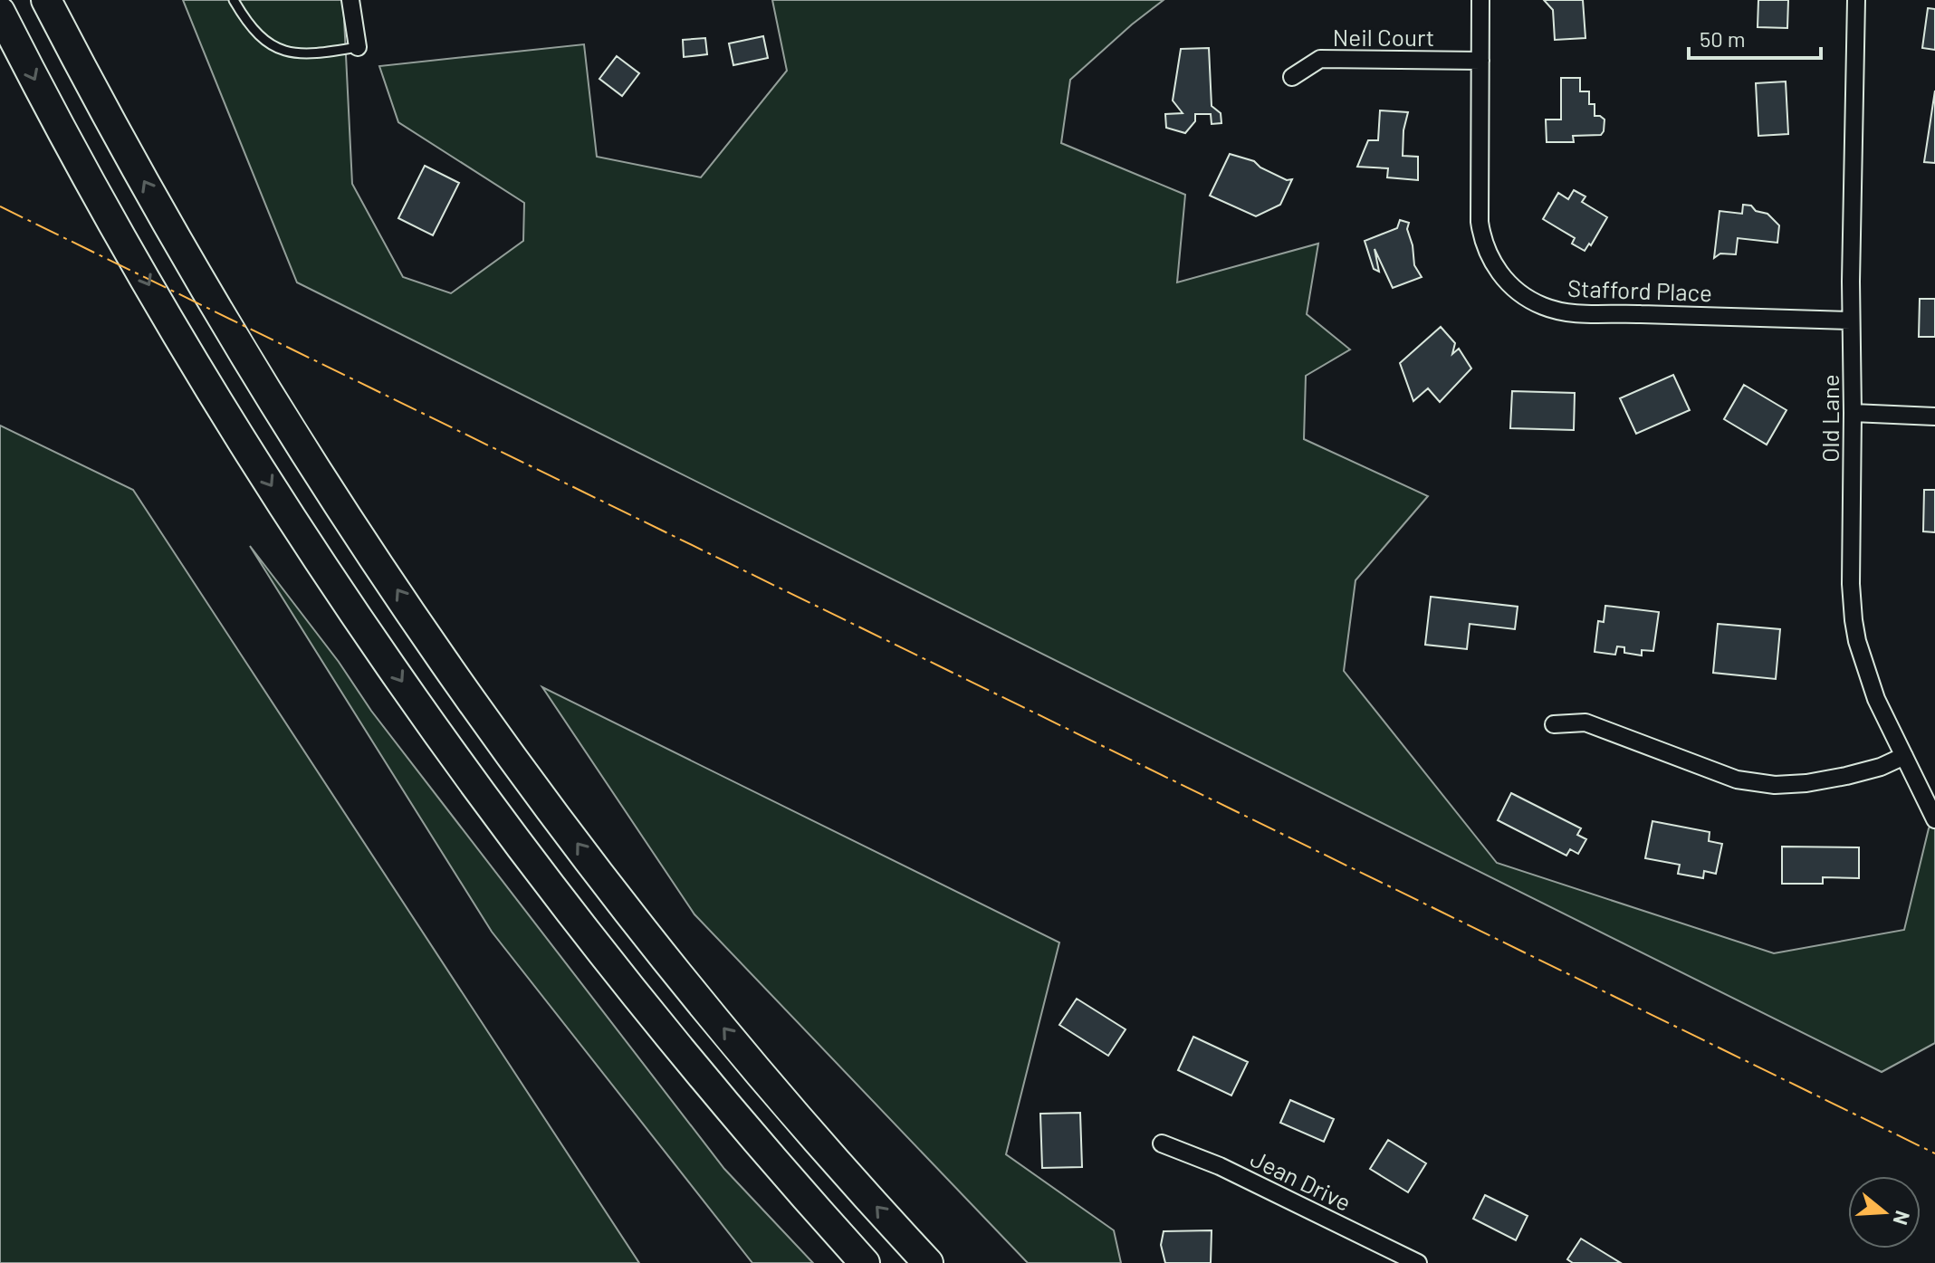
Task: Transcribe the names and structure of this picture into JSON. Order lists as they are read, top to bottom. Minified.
{"streets":{"street":["Neil Court","Stafford Place","Old Lane","Jean Drive"]},"crossings":[["Neil Court","Stafford Place"],["Stafford Place","Old Lane"]],"scale_bar":"50 m","north":"right"}
